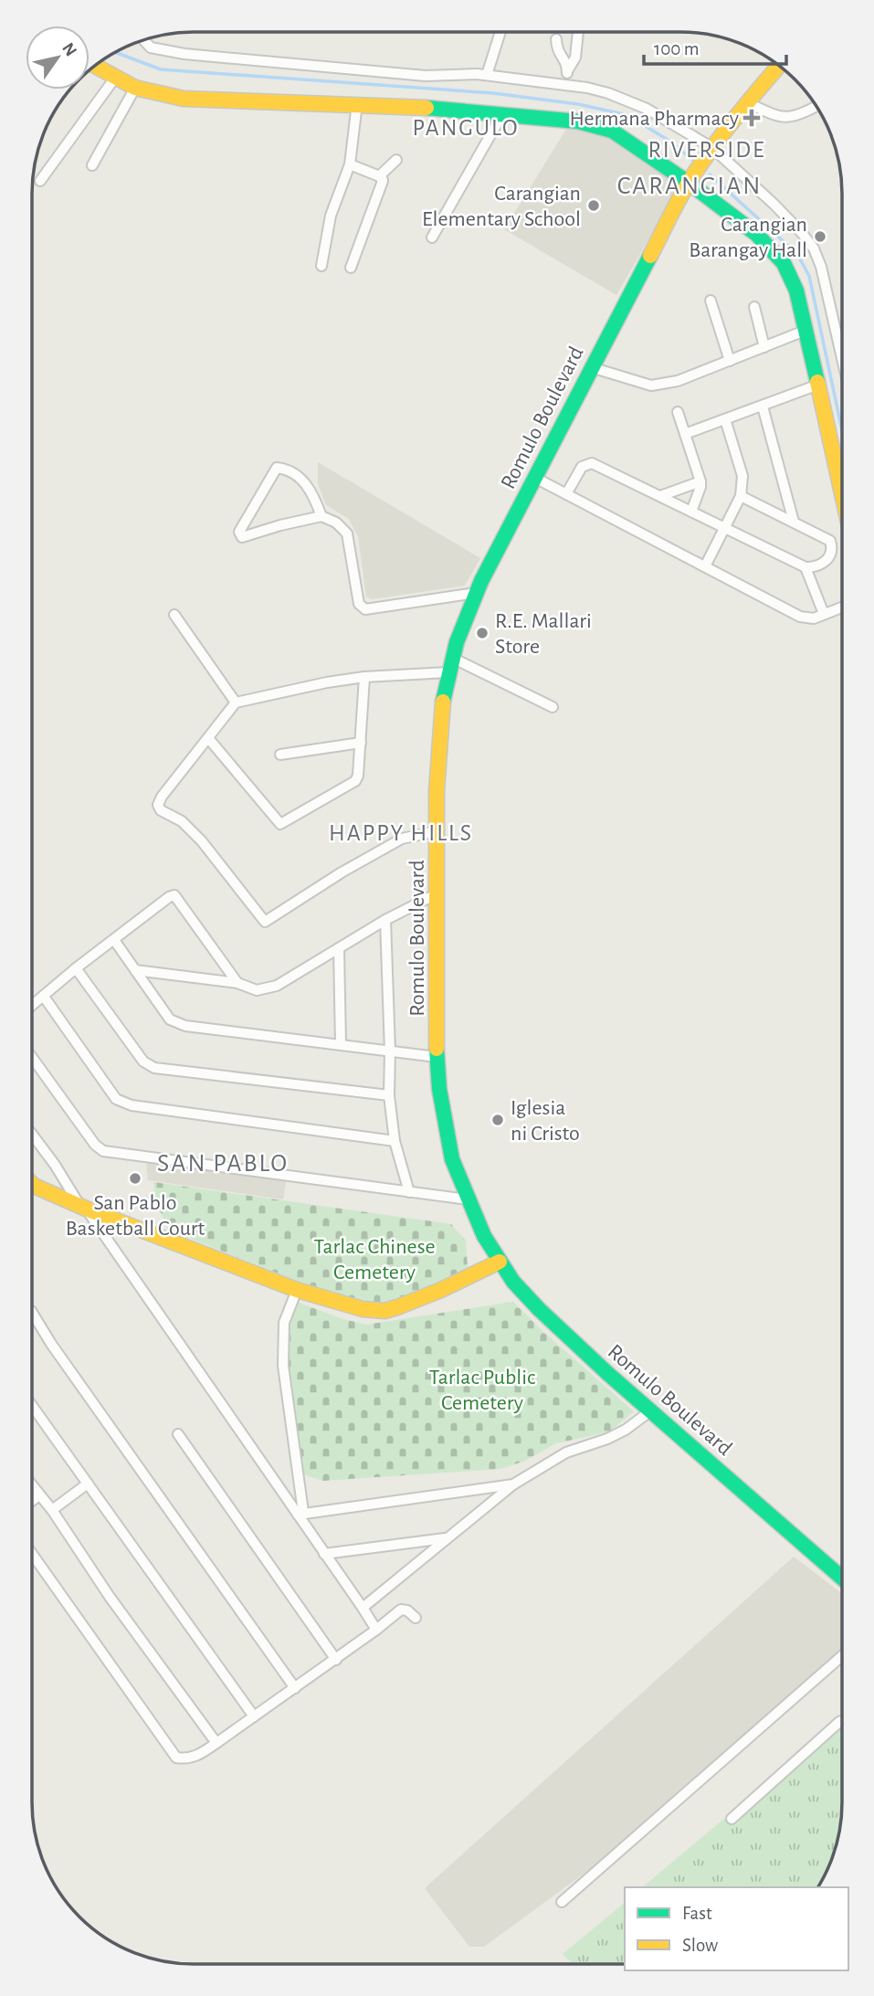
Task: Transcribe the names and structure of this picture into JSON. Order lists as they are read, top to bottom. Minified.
{"streets":{"main road":["Romulo Boulevard"]},"districts":["PANGULO","RIVERSIDE","CARANGIAN","HAPPY HILLS","SAN PABLO"],"parks":["Tarlac Chinese Cemetery","Tarlac Public Cemetery"],"places":{"health":["Hermana Pharmacy"],"other":["Carangian Elementary School","Carangian Barangay Hall","R.E. Mallari Store","Iglesia ni Cristo","San Pablo Basketball Court"]},"legend":["Fast","Slow"],"scale_bar":"100 m","north":"top right"}
